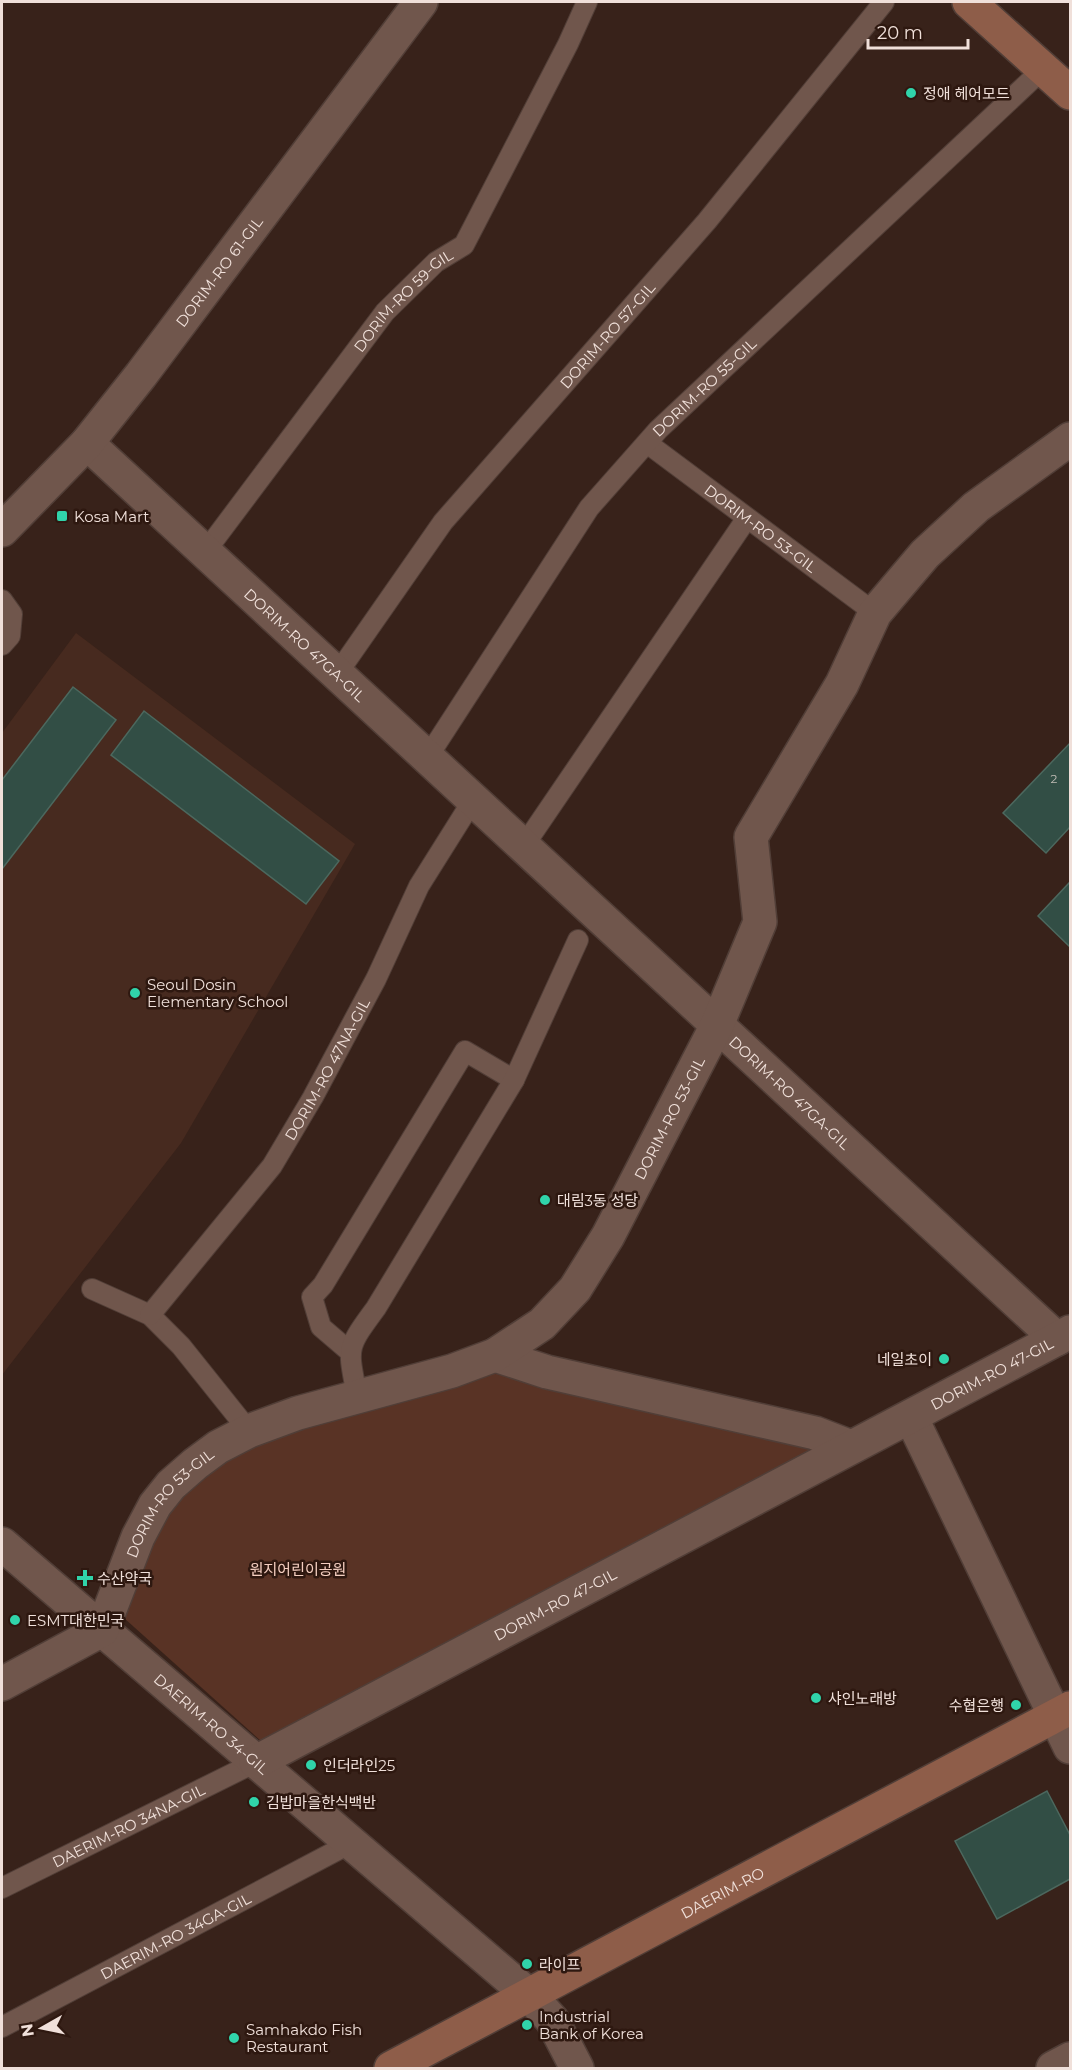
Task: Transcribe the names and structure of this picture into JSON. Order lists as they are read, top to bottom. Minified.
{"streets":{"street":["DORIM-RO 61-GIL","DORIM-RO 53-GIL","DORIM-RO 47GA-GIL","DORIM-RO 47-GIL","DAERIM-RO 34-GIL","DAERIM-RO"],"lane":["DORIM-RO 59-GIL","DORIM-RO 57-GIL","DORIM-RO 55-GIL","DORIM-RO 47NA-GIL","DAERIM-RO 34NA-GIL","DAERIM-RO 34GA-GIL"]},"crossings":[["DORIM-RO 61-GIL","DORIM-RO 47GA-GIL"],["DORIM-RO 59-GIL","DORIM-RO 47GA-GIL"],["DORIM-RO 57-GIL","DORIM-RO 47GA-GIL"],["DORIM-RO 55-GIL","DORIM-RO 53-GIL"],["DORIM-RO 55-GIL","DORIM-RO 47GA-GIL"],["DORIM-RO 53-GIL","DORIM-RO 47GA-GIL"],["DORIM-RO 53-GIL","DAERIM-RO 34-GIL"],["DORIM-RO 47GA-GIL","DORIM-RO 47NA-GIL"],["DORIM-RO 47GA-GIL","DORIM-RO 47-GIL"],["DORIM-RO 47-GIL","DAERIM-RO 34-GIL"],["DORIM-RO 47-GIL","DAERIM-RO 34NA-GIL"],["DAERIM-RO 34-GIL","DAERIM-RO 34NA-GIL"],["DAERIM-RO 34-GIL","DAERIM-RO"],["DAERIM-RO 34-GIL","DAERIM-RO 34GA-GIL"]],"parks":["원지어린이공원"],"places":{"other":["정애 헤어모드","Seoul Dosin Elementary School","대림3동 성당","네일초이","ESMT대한민국","샤인노래방","수협은행","인더라인25","김밥마을한식백반","라이프","Industrial Bank of Korea","Samhakdo Fish Restaurant"],"transit":["Kosa Mart"],"health":["수산약국"]},"house_numbers":["2"],"scale_bar":"20 m","north":"left"}
